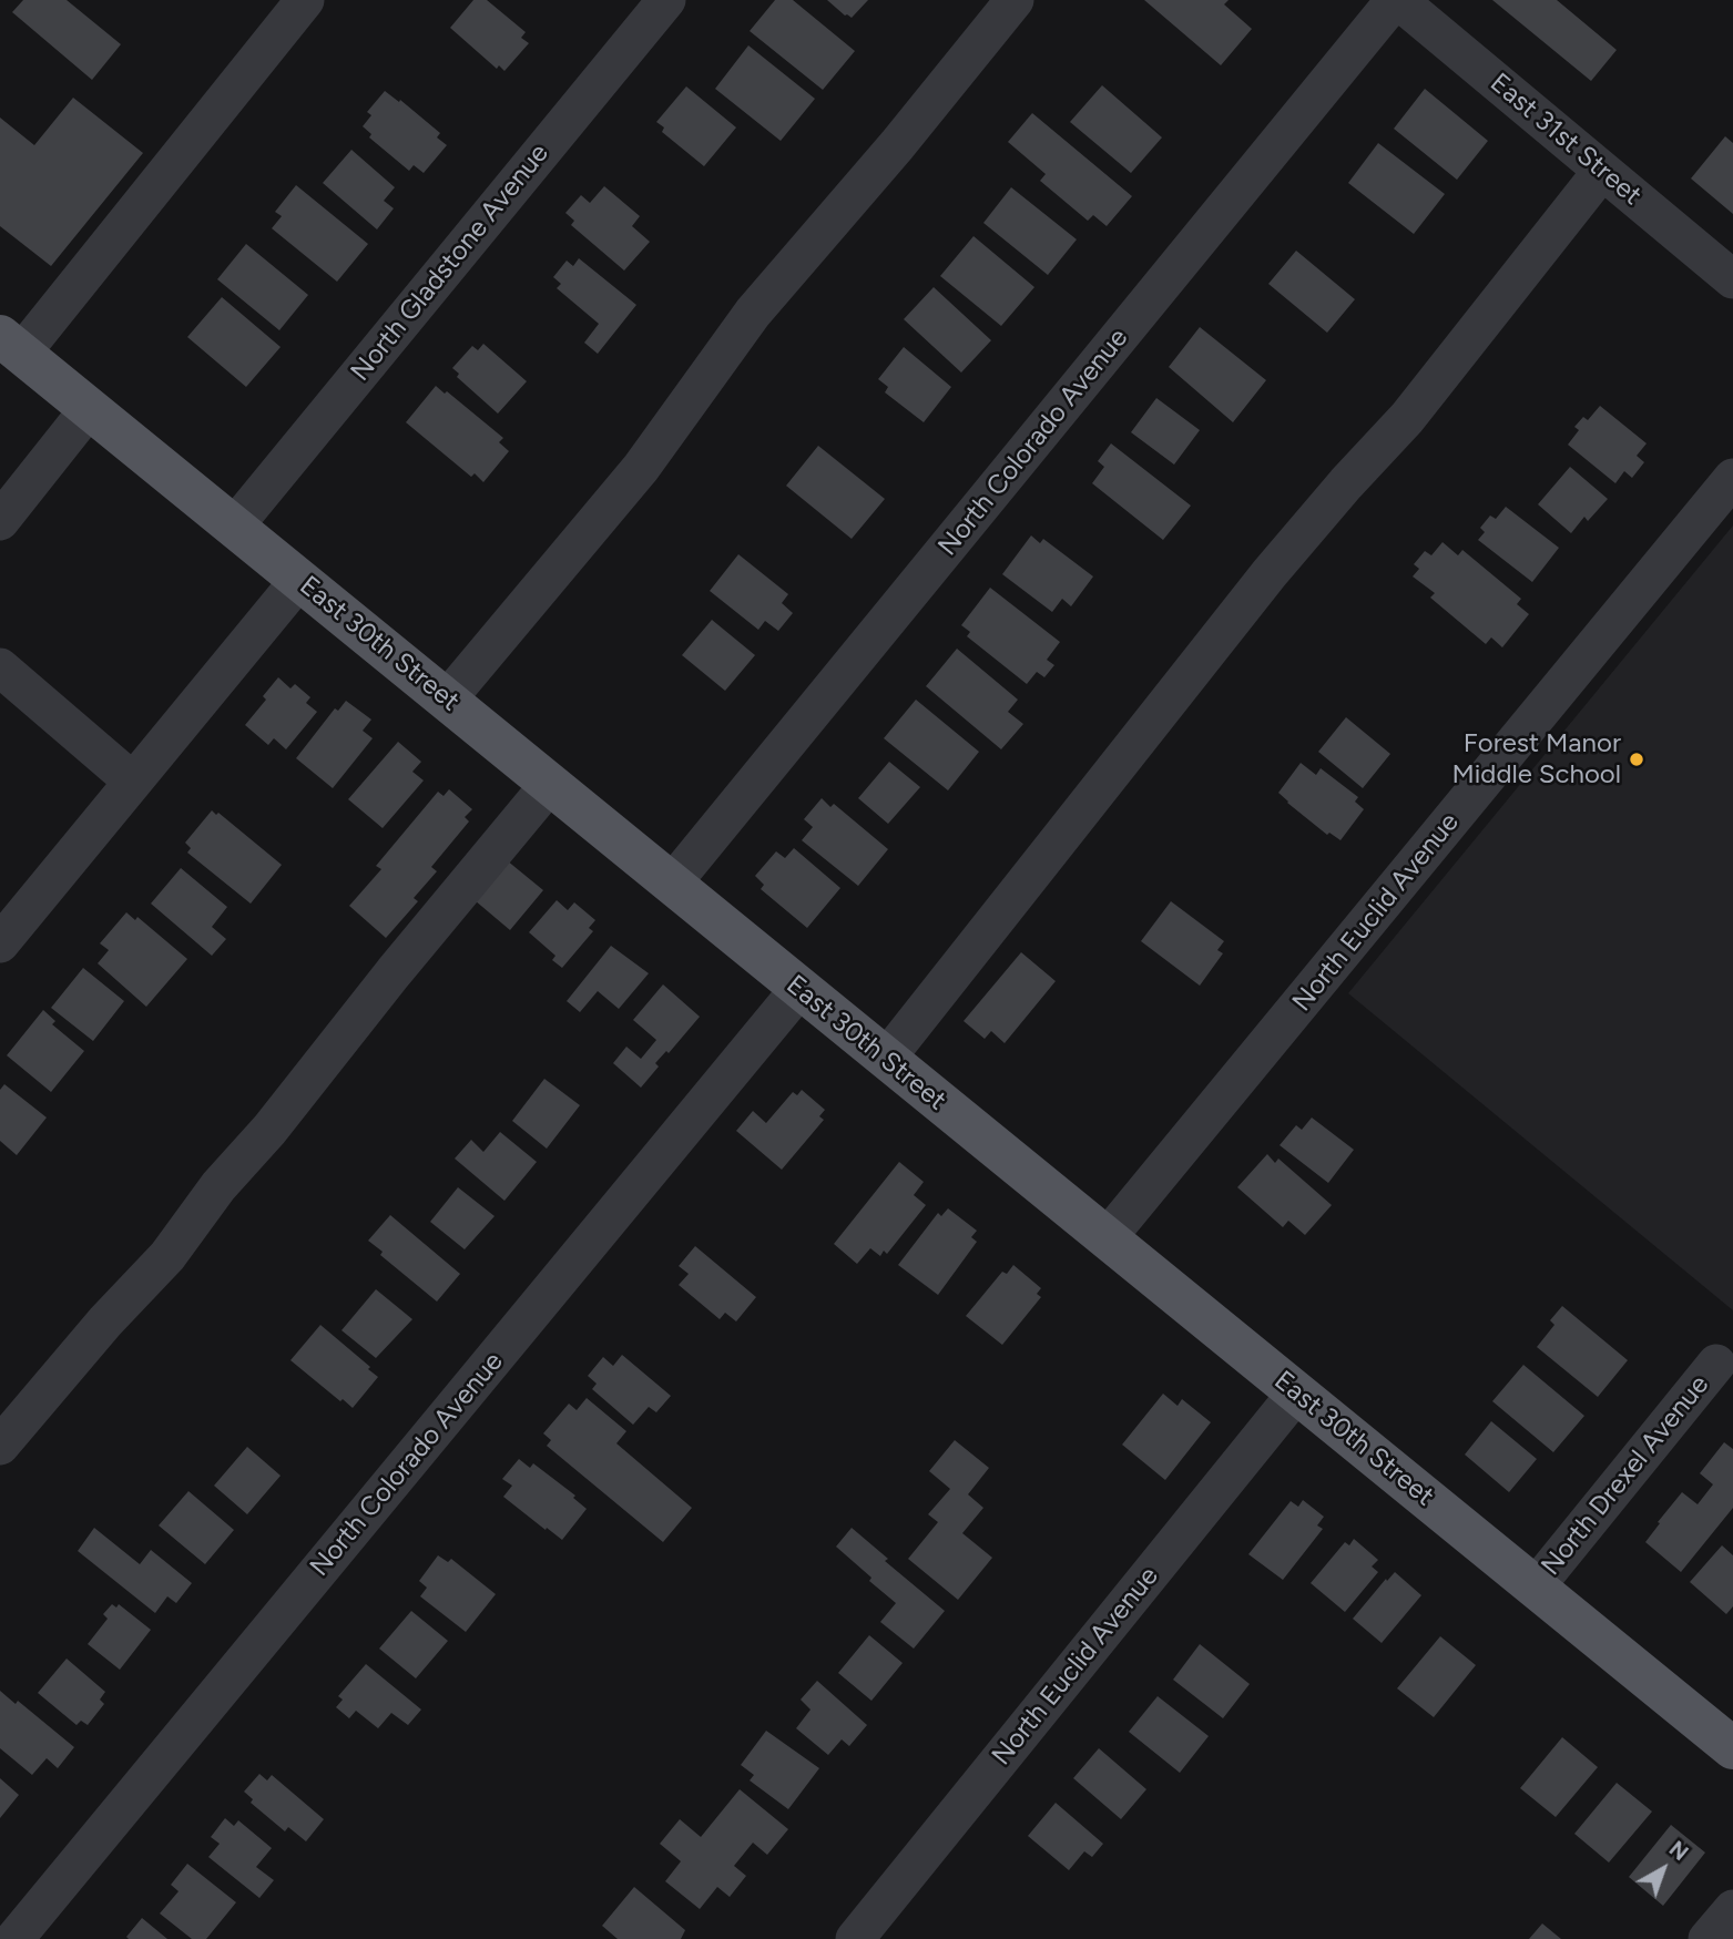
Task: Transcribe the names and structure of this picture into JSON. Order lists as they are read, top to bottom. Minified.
{"streets":{"main road":["East 30th Street"],"street":["East 31st Street","North Gladstone Avenue","North Colorado Avenue","North Euclid Avenue","North Drexel Avenue"]},"crossings":[["East 31st Street","North Colorado Avenue"],["North Gladstone Avenue","East 30th Street"],["North Colorado Avenue","East 30th Street"],["East 30th Street","North Euclid Avenue"],["East 30th Street","North Drexel Avenue"]],"places":["Forest Manor Middle School"],"north":"top right"}
